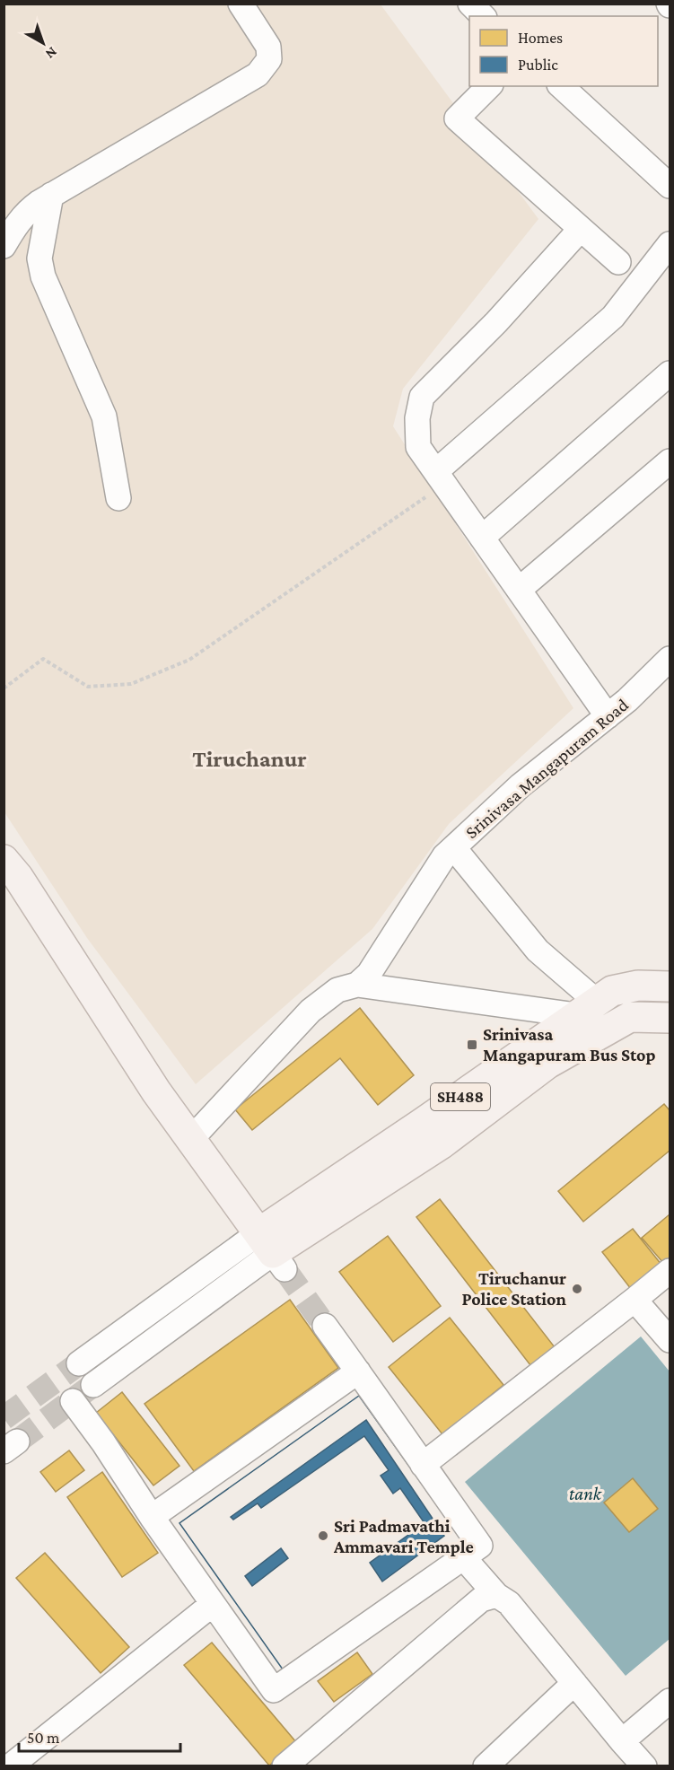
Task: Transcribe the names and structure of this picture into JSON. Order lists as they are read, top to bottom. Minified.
{"streets":{"main road":["SH488"],"street":["Srinivasa Mangapuram Road"]},"districts":["Tiruchanur"],"water":["tank"],"places":{"transit":["Srinivasa Mangapuram Bus Stop"],"other":["Tiruchanur Police Station","Sri Padmavathi Ammavari Temple"]},"legend":["Homes","Public"],"scale_bar":"50 m","north":"bottom right"}
